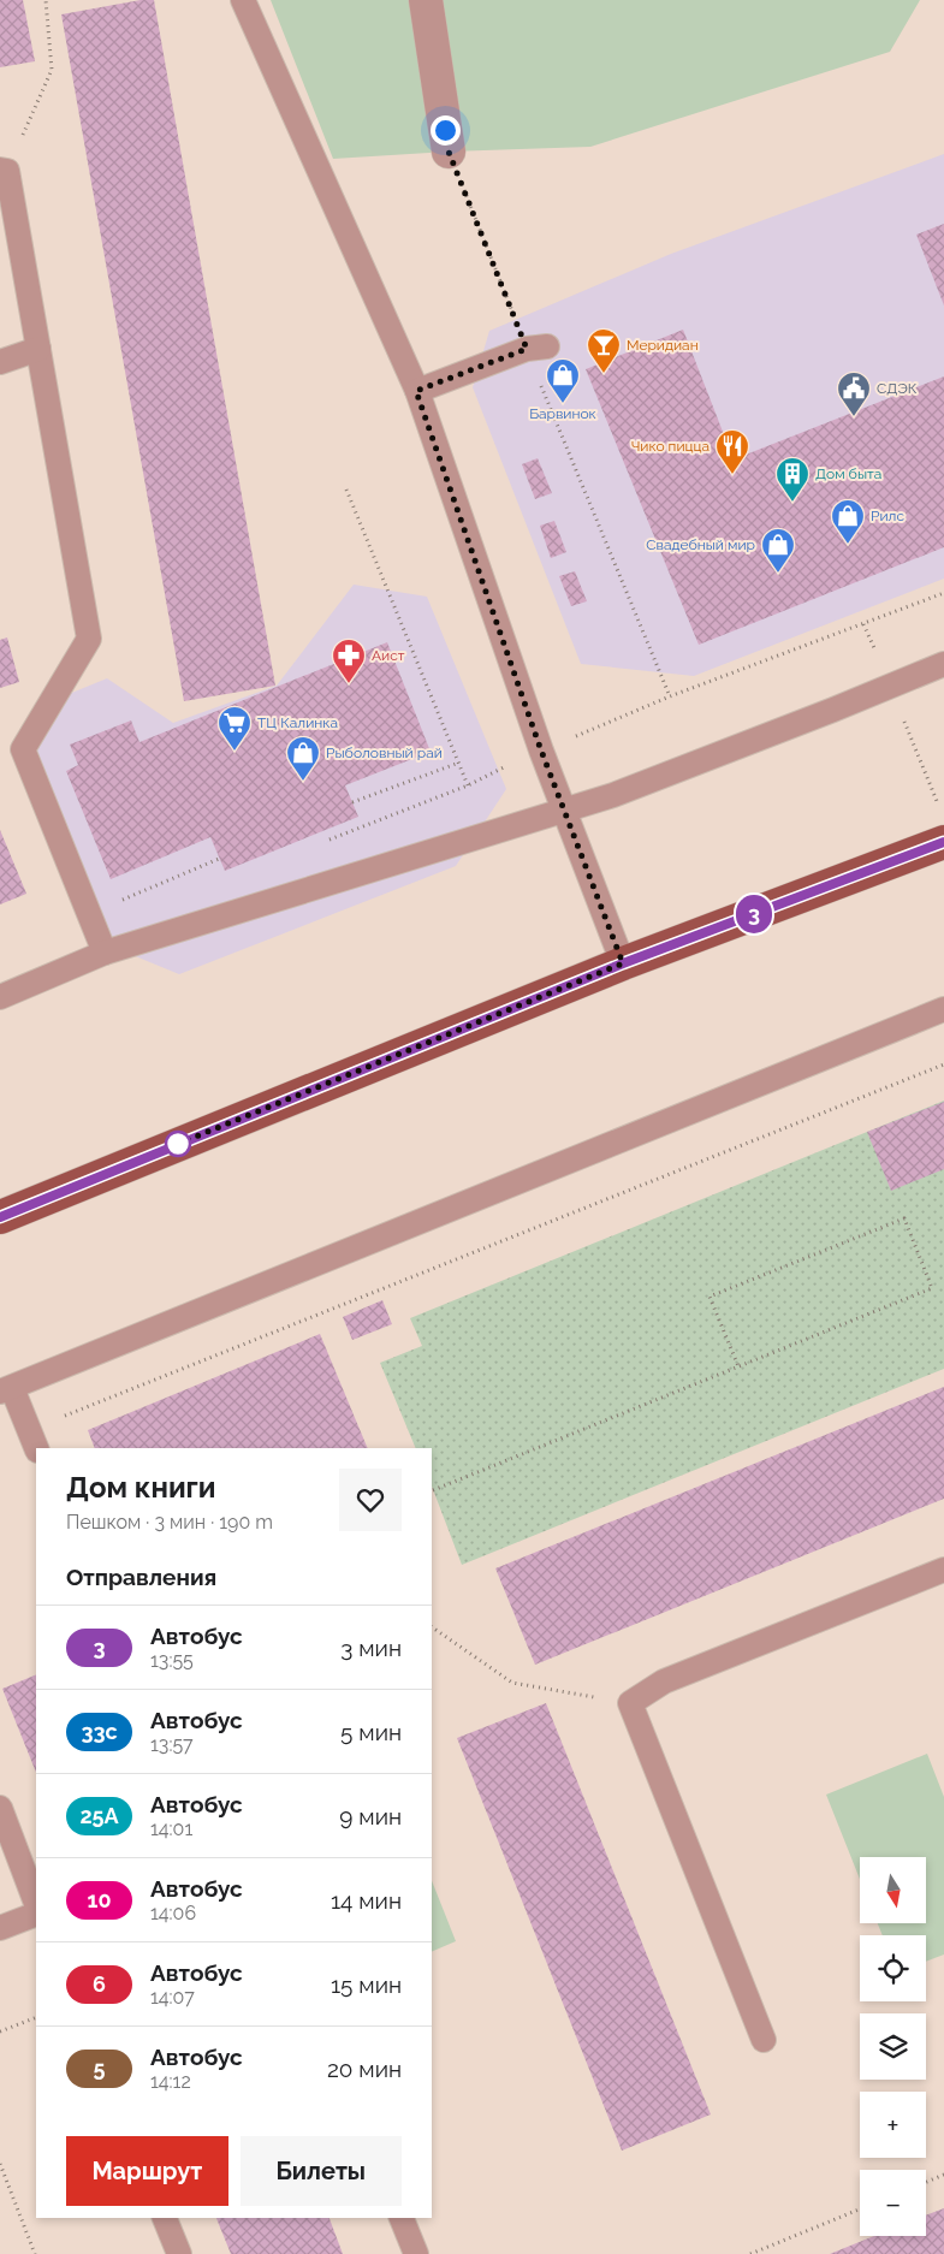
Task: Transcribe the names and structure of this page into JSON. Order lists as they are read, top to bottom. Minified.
{"places":{"bar":["Меридиан"],"shop":["Барвинок","Рилс","Свадебный мир","Рыболовный рай"],"public building":["СДЭК"],"restaurant":["Чико пицца"],"building":["Дом быта"],"pharmacy":["Аист"],"supermarket":["ТЦ Калинка"]},"lines":["bus line 3"],"north":"bottom","page":{"on_map":"3","heading":[["Дом книги","Пешком · 3 мин · 190 m"],"Отправления"],"list":[{"mark":"3","name":"Автобус","note":"13:55","value":"3 мин"},{"mark":"33с","name":"Автобус","note":"13:57","value":"5 мин"},{"mark":"25А","name":"Автобус","note":"14:01","value":"9 мин"},{"mark":"10","name":"Автобус","note":"14:06","value":"14 мин"},{"mark":"6","name":"Автобус","note":"14:07","value":"15 мин"},{"mark":"5","name":"Автобус","note":"14:12","value":"20 мин"}],"map_buttons":["+","−"],"buttons":["Маршрут","Билеты"]}}
